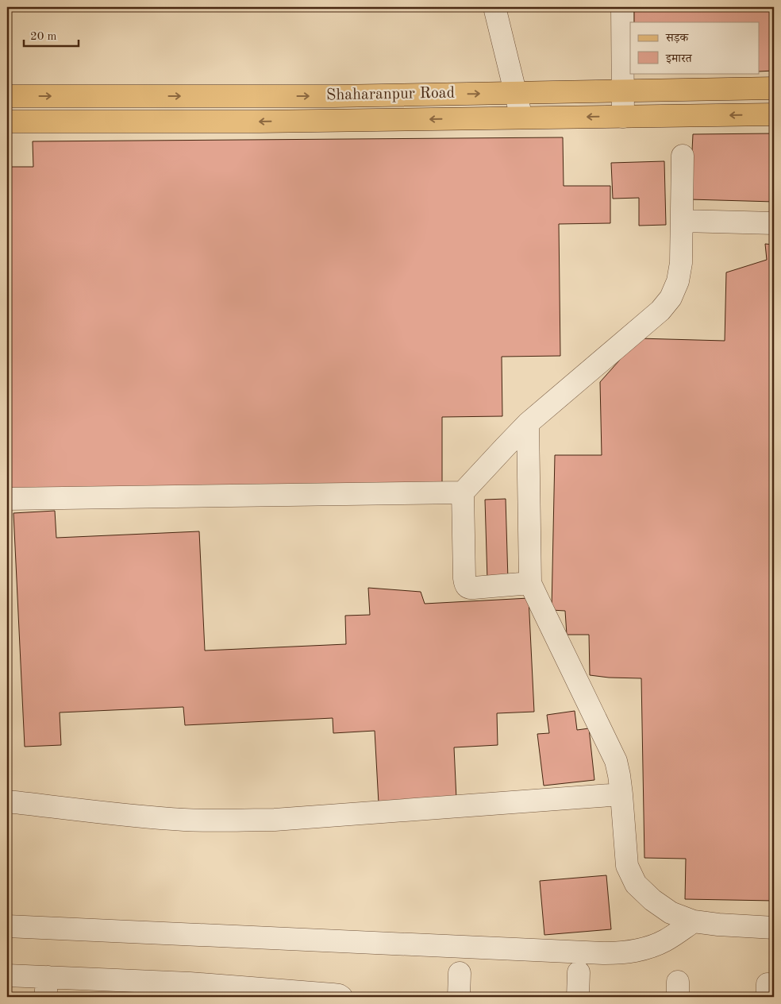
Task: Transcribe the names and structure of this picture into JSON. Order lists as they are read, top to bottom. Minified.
{"streets":{"main road":["Shaharanpur Road"]},"legend":["सड़क","इमारत"],"scale_bar":"20 m"}
